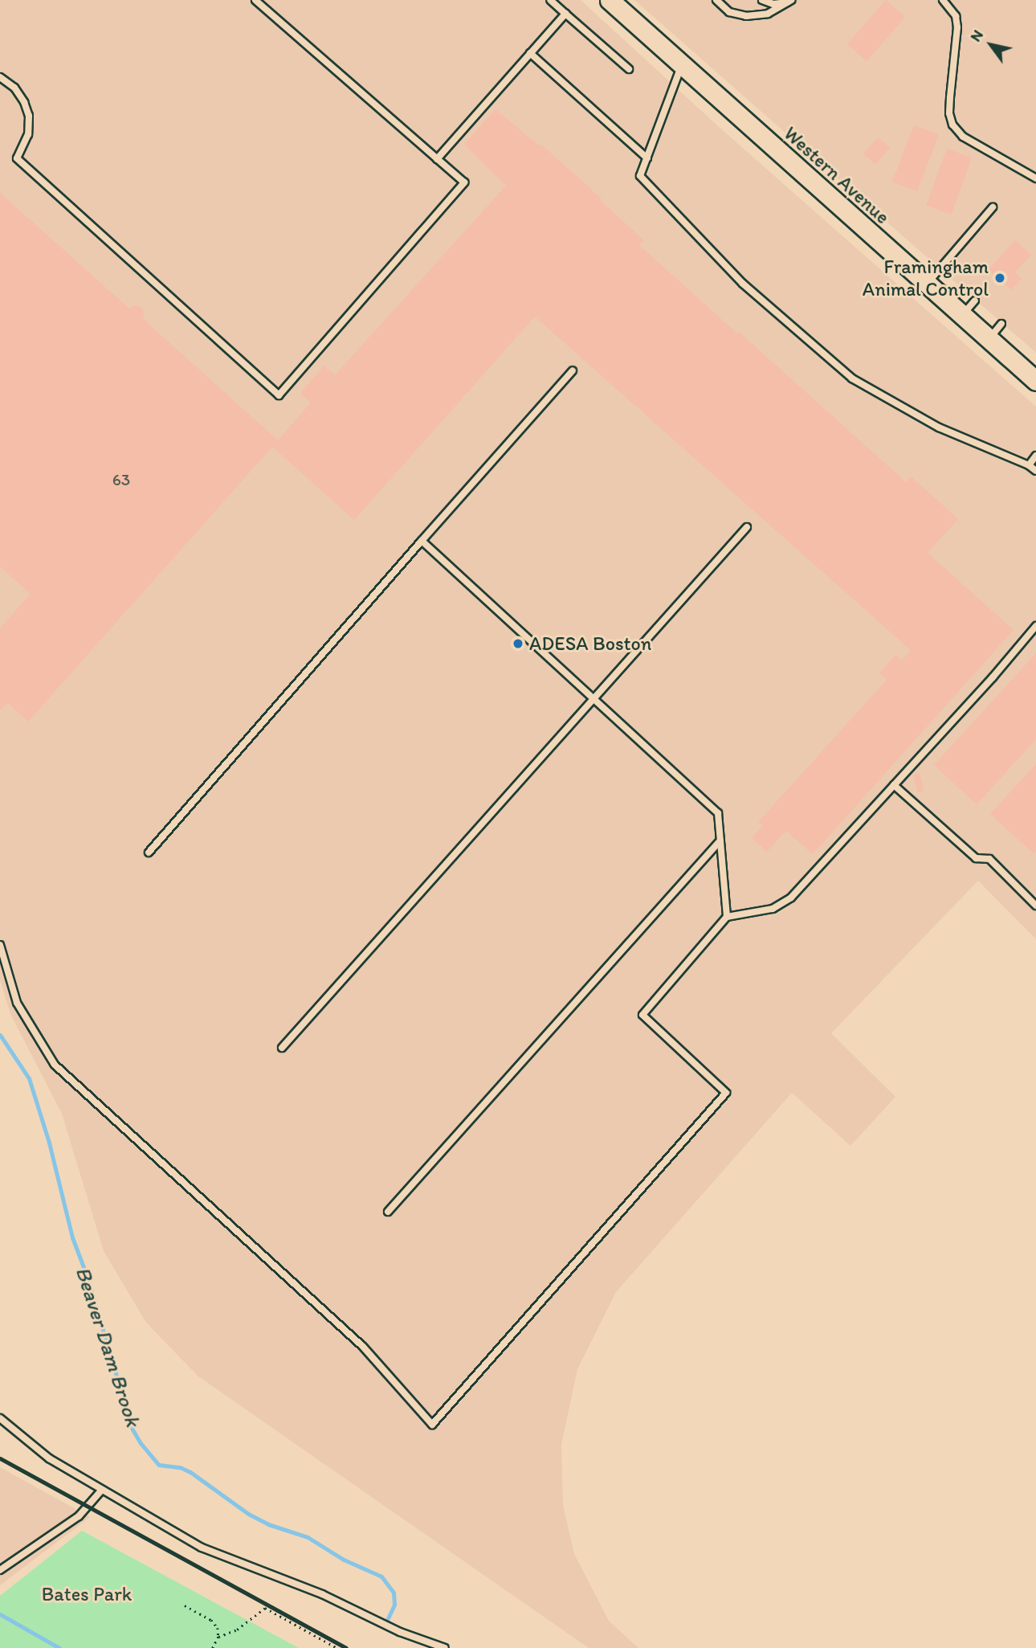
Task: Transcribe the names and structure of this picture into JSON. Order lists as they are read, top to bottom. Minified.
{"streets":{"street":["Western Avenue"]},"water":["Beaver Dam Brook"],"parks":["Bates Park"],"places":["Framingham Animal Control","ADESA Boston"],"house_numbers":["63"],"north":"top left"}
